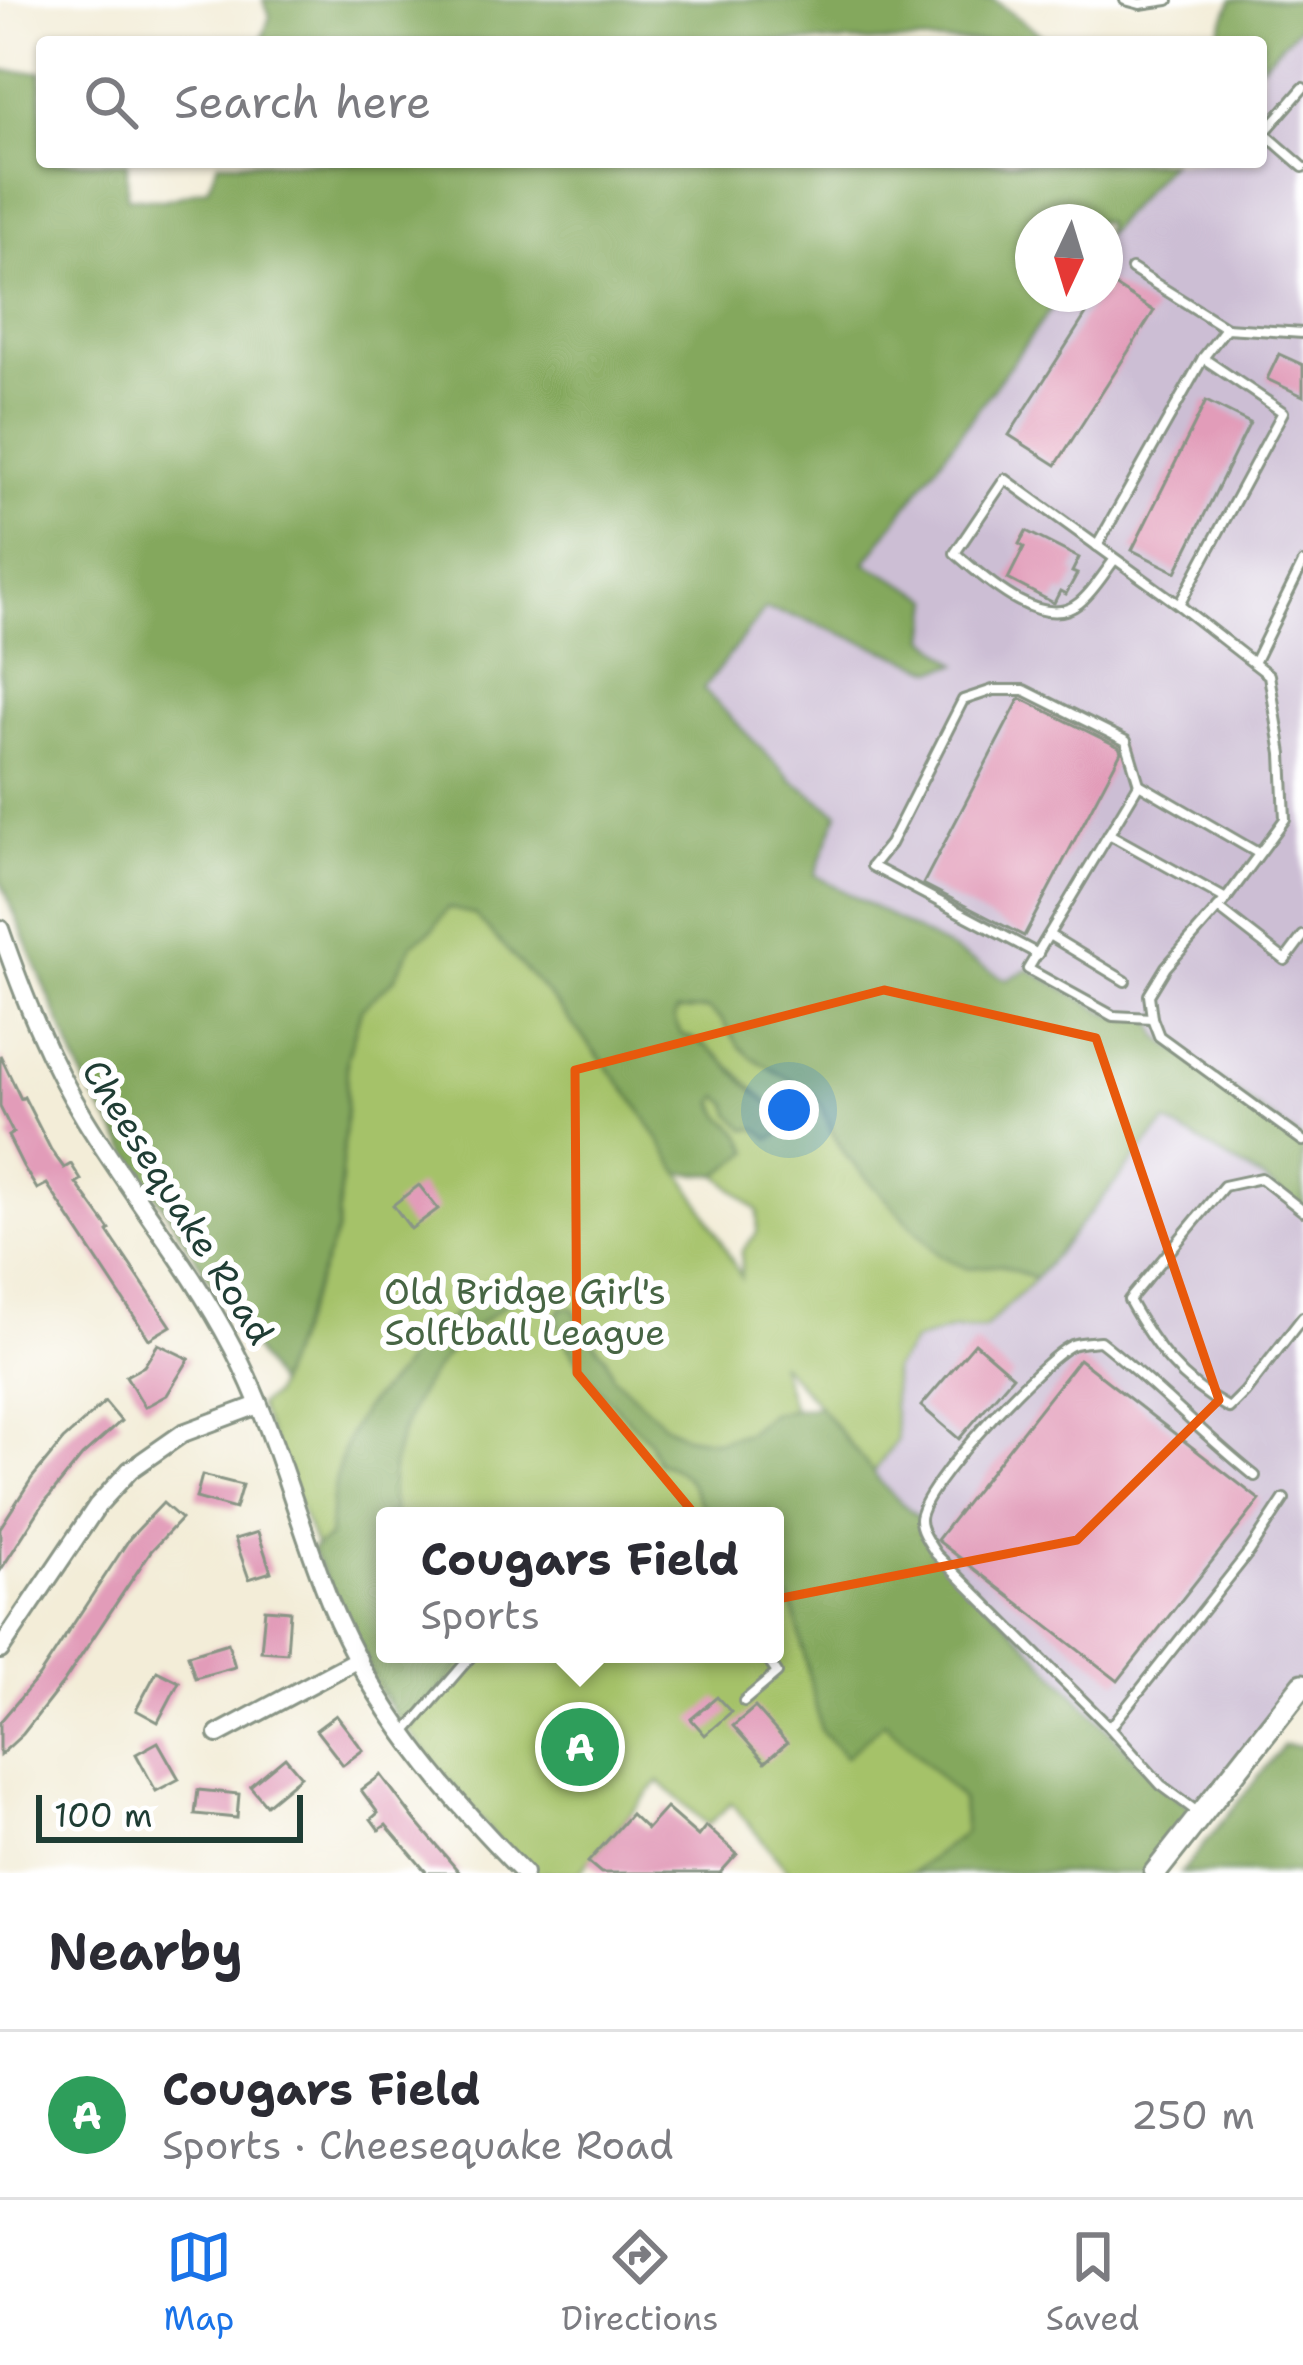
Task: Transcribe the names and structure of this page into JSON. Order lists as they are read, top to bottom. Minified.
{"streets":{"street":["Cheesequake Road"]},"parks":["Old Bridge Girl's Solftball League"],"scale_bar":"100 m","north":"bottom","page":{"search":"Search here","popup":["Cougars Field","Sports"],"pins":"A","scale":"100 m","heading":"Nearby","list":[{"mark":"A","name":"Cougars Field","note":"Sports · Cheesequake Road","value":"250 m"}],"nav":["Map","Directions","Saved"]}}
